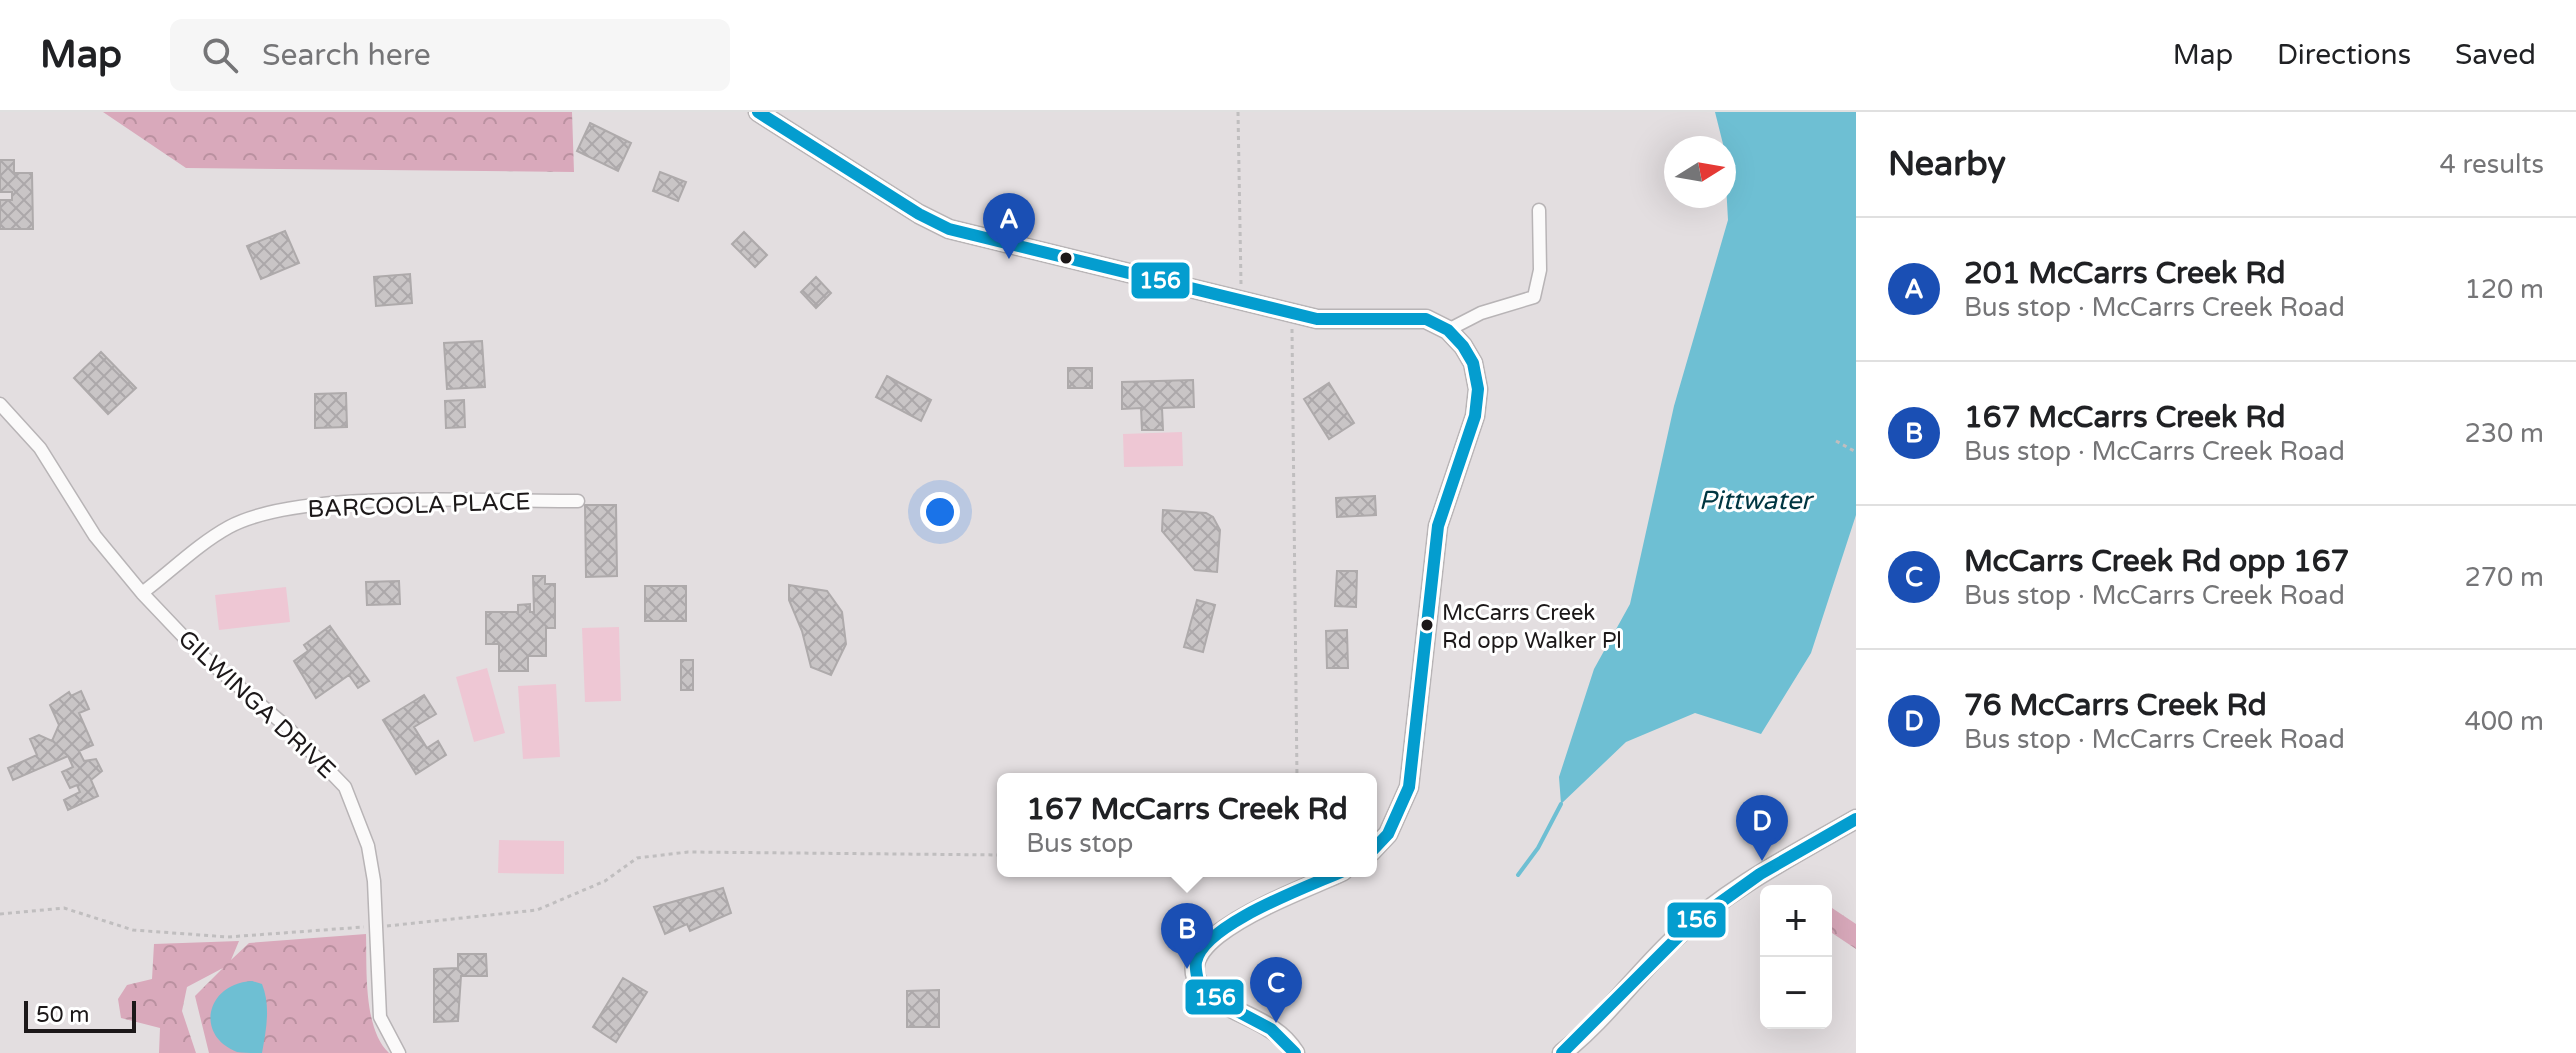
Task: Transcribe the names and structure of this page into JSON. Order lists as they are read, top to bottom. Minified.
{"streets":{"street":["BARCOOLA PLACE","GILWINGA DRIVE"]},"crossings":[["BARCOOLA PLACE","GILWINGA DRIVE"]],"water":["Pittwater"],"places":["McCarrs Creek Rd opp Walker Pl"],"lines":["transit line 156"],"scale_bar":"50 m","north":"right","page":{"header":"Map","search":"Search here","nav":["Map","Directions","Saved"],"heading":["Nearby","4 results"],"pins":["A","D","B","C"],"list":[{"mark":"A","name":"201 McCarrs Creek Rd","note":"Bus stop · McCarrs Creek Road","value":"120 m"},{"mark":"B","name":"167 McCarrs Creek Rd","note":"Bus stop · McCarrs Creek Road","value":"230 m"},{"mark":"C","name":"McCarrs Creek Rd opp 167","note":"Bus stop · McCarrs Creek Road","value":"270 m"},{"mark":"D","name":"76 McCarrs Creek Rd","note":"Bus stop · McCarrs Creek Road","value":"400 m"}],"popup":["167 McCarrs Creek Rd","Bus stop"],"map_buttons":["+","−"],"scale":"50 m"}}
